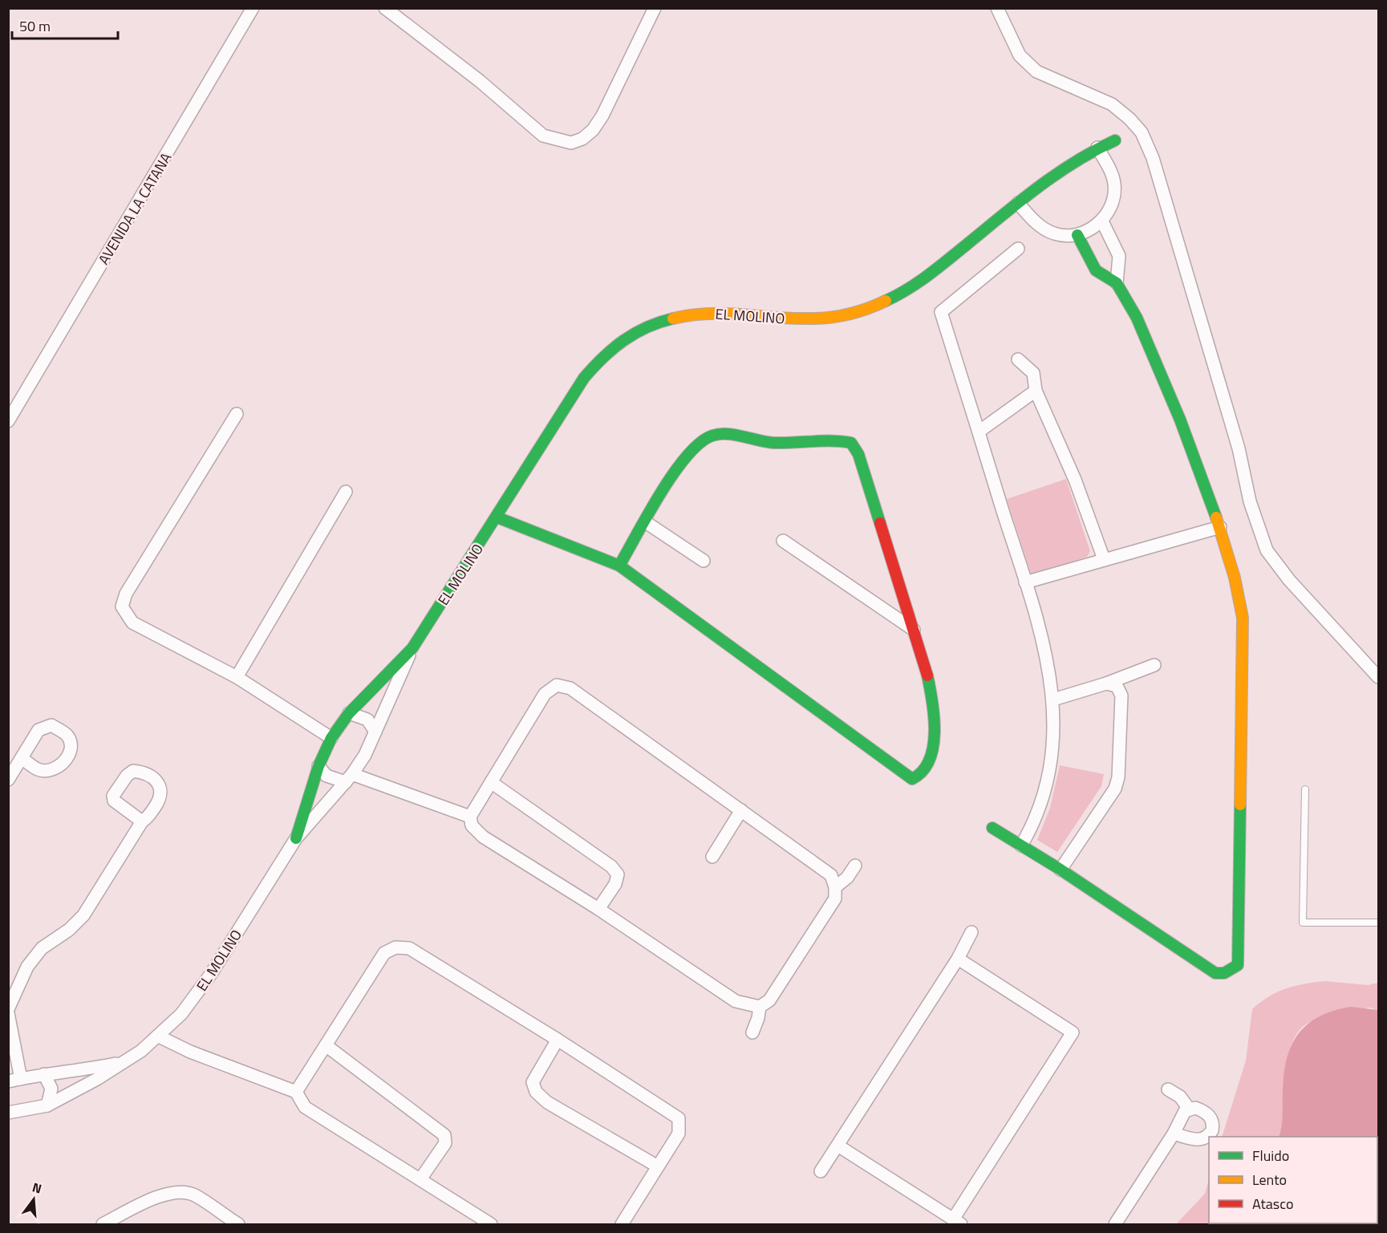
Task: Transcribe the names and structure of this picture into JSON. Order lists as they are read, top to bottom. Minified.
{"streets":{"street":["AVENIDA LA CATANA","EL MOLINO"]},"legend":["Fluido","Lento","Atasco"],"scale_bar":"50 m","north":"top"}
